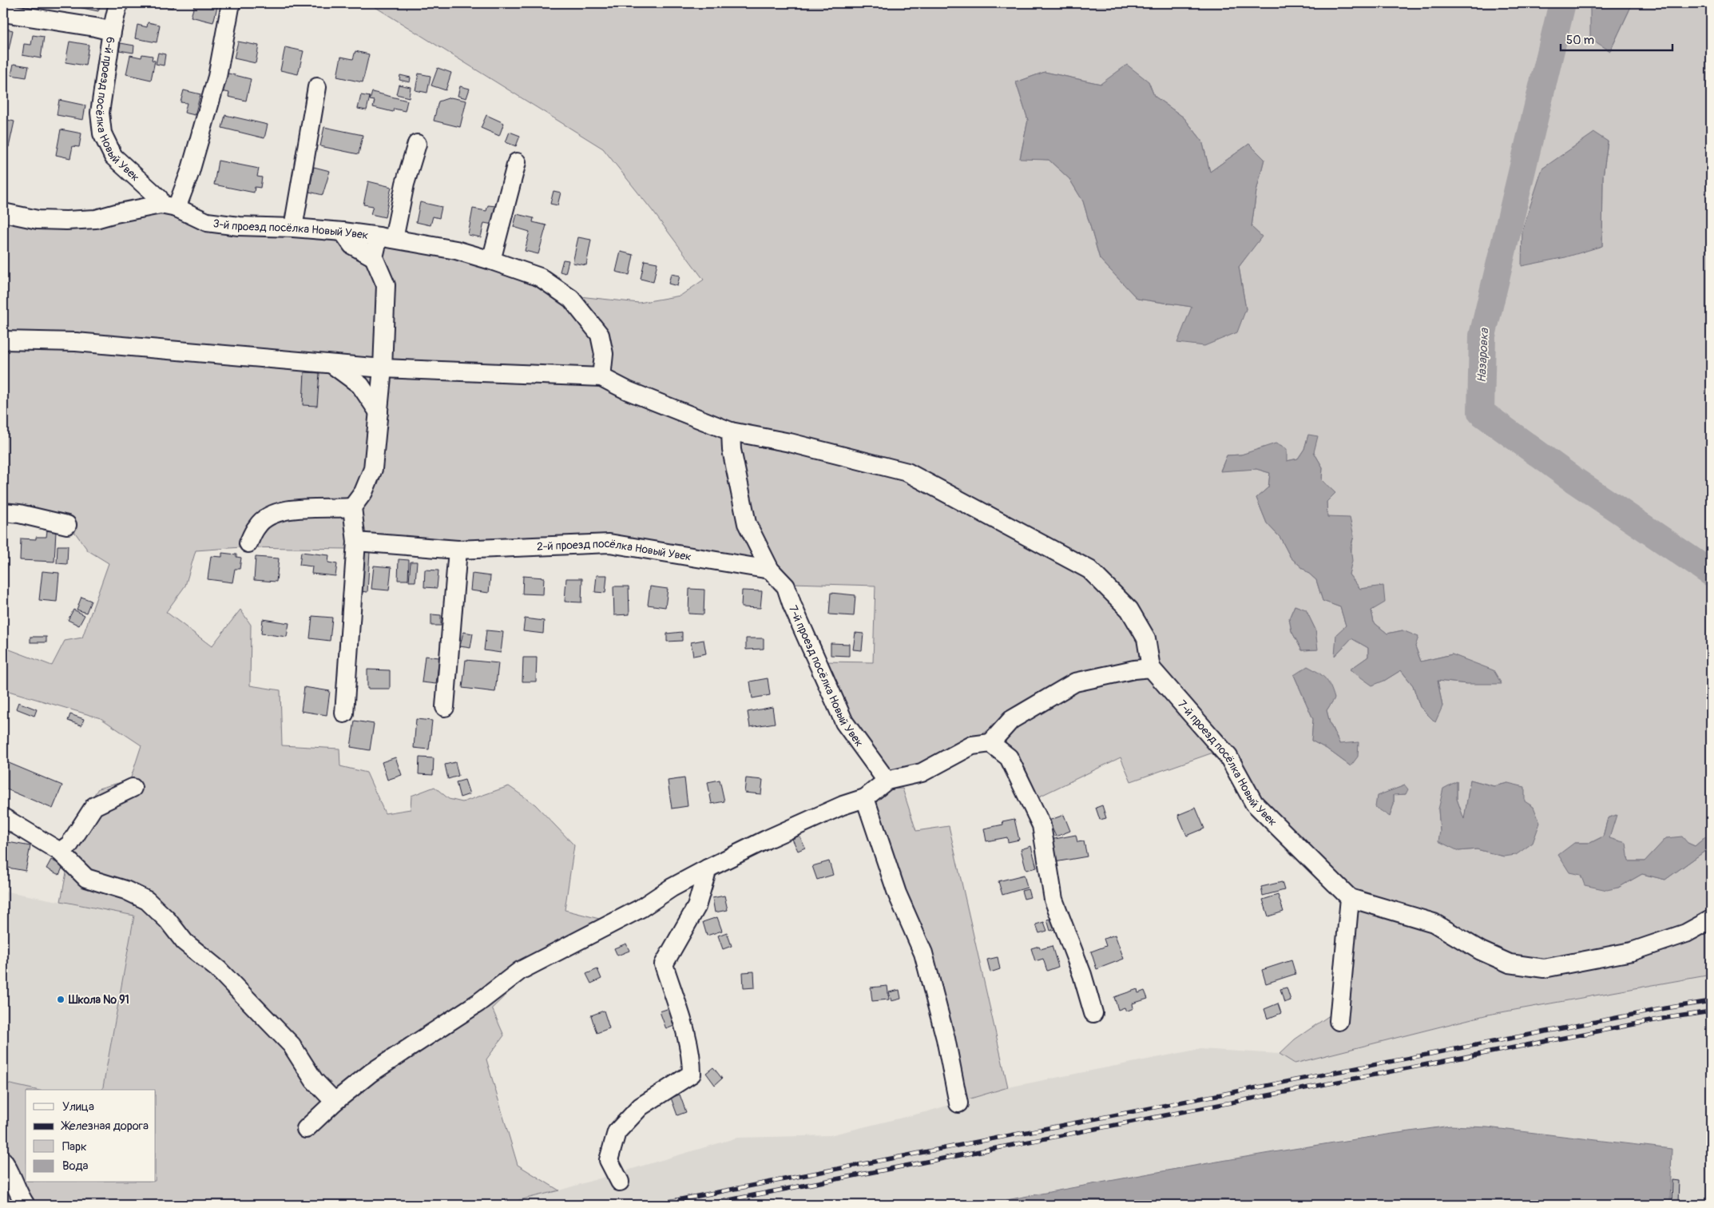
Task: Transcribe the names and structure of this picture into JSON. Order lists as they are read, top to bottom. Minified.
{"streets":{"street":["6-й проезд посёлка Новый Увек","3-й проезд посёлка Новый Увек","2-й проезд посёлка Новый Увек","7-й проезд посёлка Новый Увек"]},"crossings":[["6-й проезд посёлка Новый Увек","3-й проезд посёлка Новый Увек"],["2-й проезд посёлка Новый Увек","7-й проезд посёлка Новый Увек"]],"water":["Назаровка"],"places":["Школа № 91"],"legend":["Улица","Железная дорога","Парк","Вода"],"scale_bar":"50 m"}
